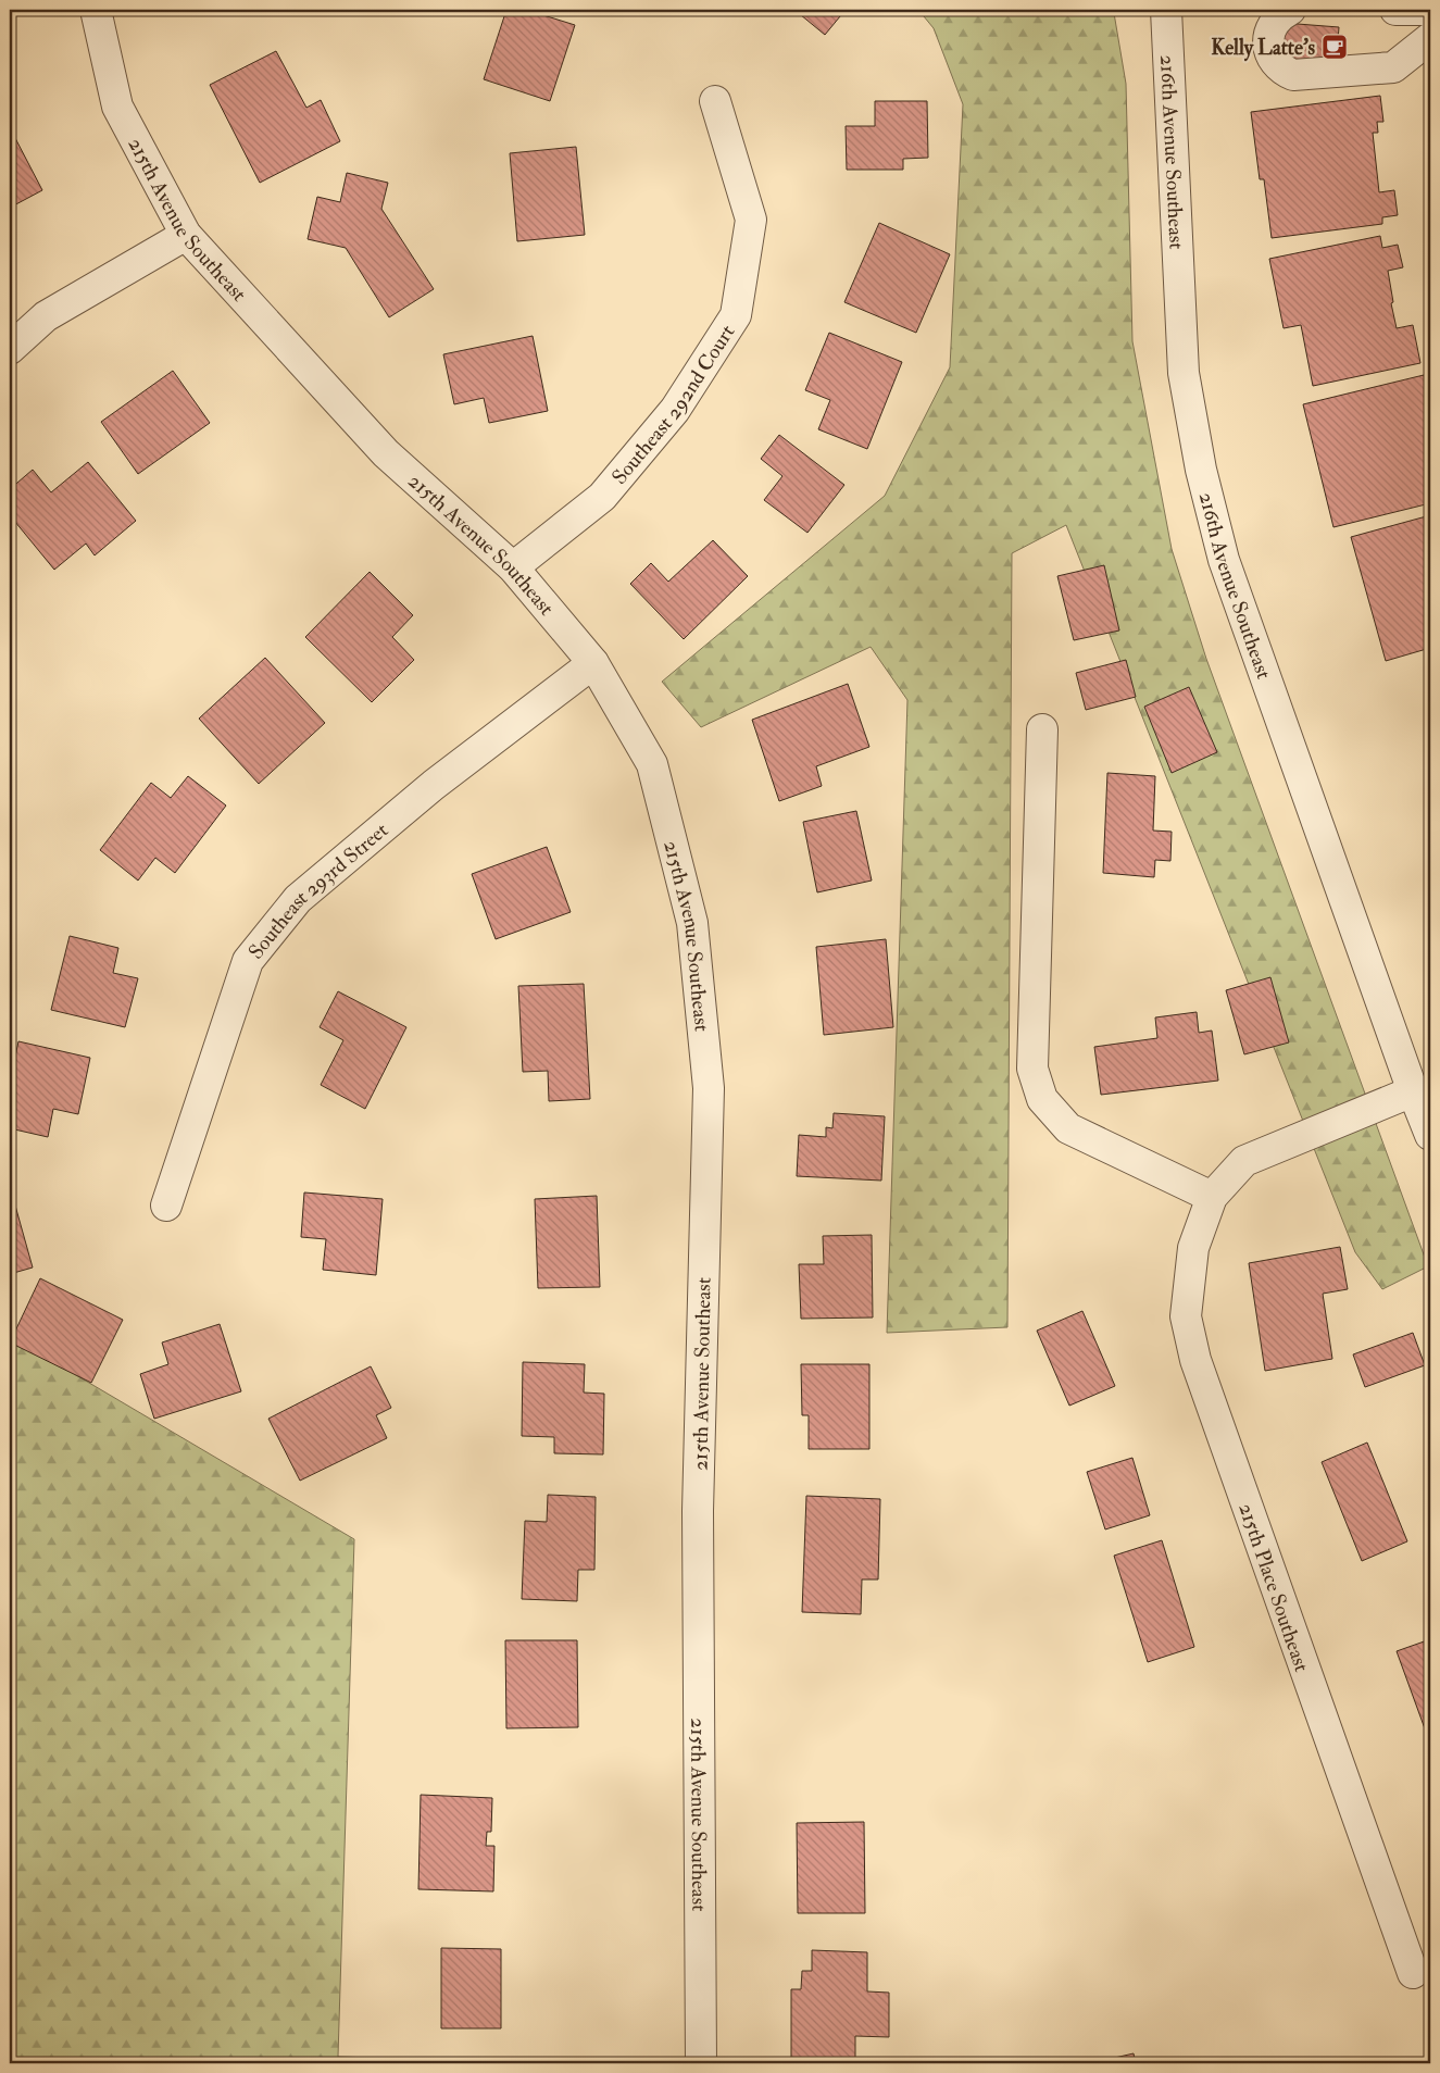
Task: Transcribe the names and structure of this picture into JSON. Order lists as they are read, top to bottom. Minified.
{"streets":{"street":["216th Avenue Southeast","215th Avenue Southeast","Southeast 292nd Court","Southeast 293rd Street","215th Place Southeast"]},"crossings":[["215th Avenue Southeast","Southeast 292nd Court"],["215th Avenue Southeast","Southeast 293rd Street"]],"places":{"cafe":["Kelly Latte's"]}}
